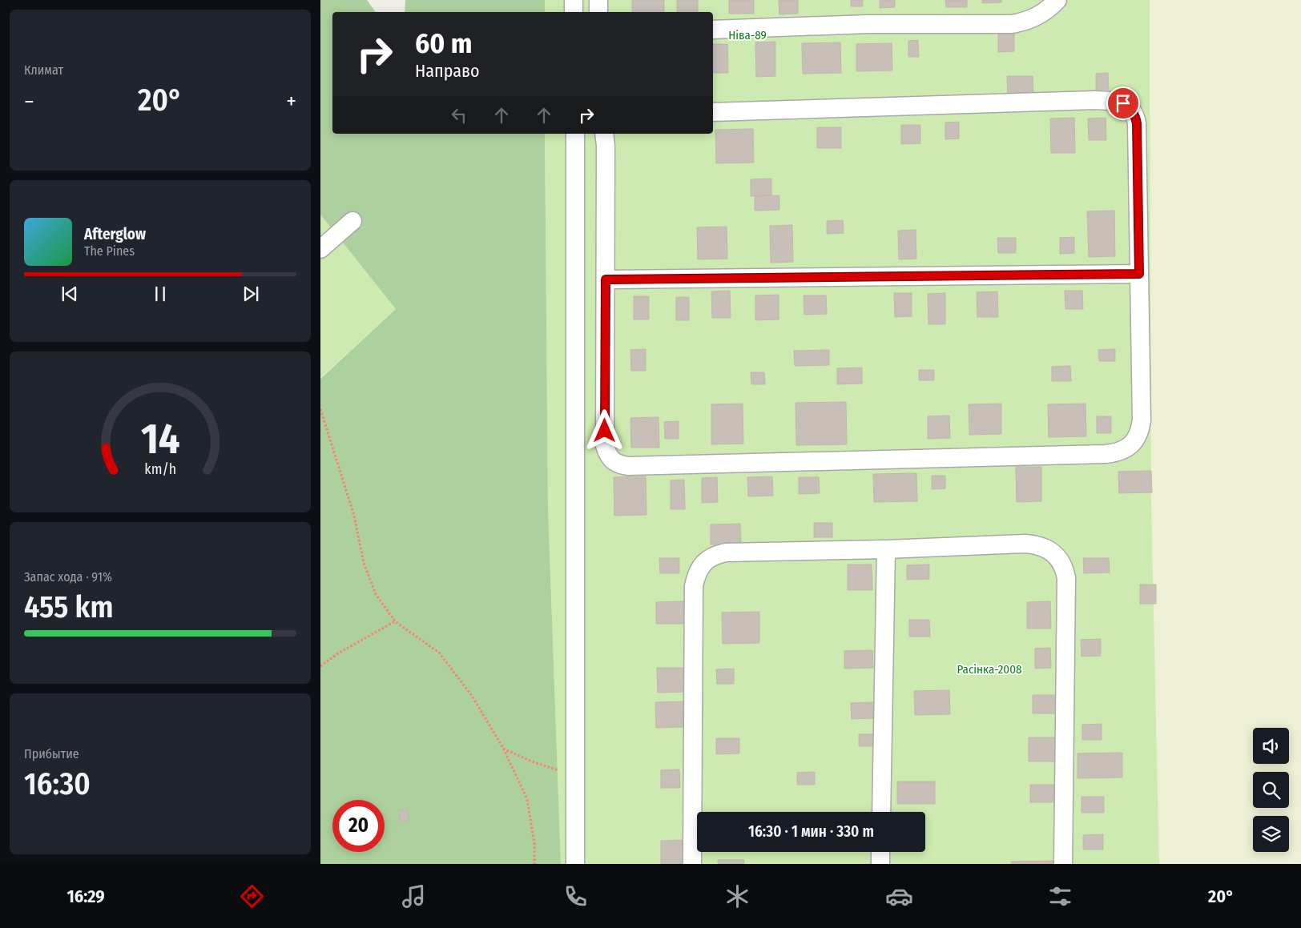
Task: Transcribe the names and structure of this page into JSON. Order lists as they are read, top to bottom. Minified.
{"parks":["Ніва-89","Расінка-2008"],"page":{"tile":["Климат",["Запас хода · 91%","455 km"],["Прибытие","16:30"]],"turn":["60 m","Направо"],"heat":["−","20°","+"],"song":["Afterglow","The Pines"],"limit":"20","trip":"16:30 · 1 мин · 330 m","tabs":["16:29","20°"],"gauge":["14","km/h"]}}
